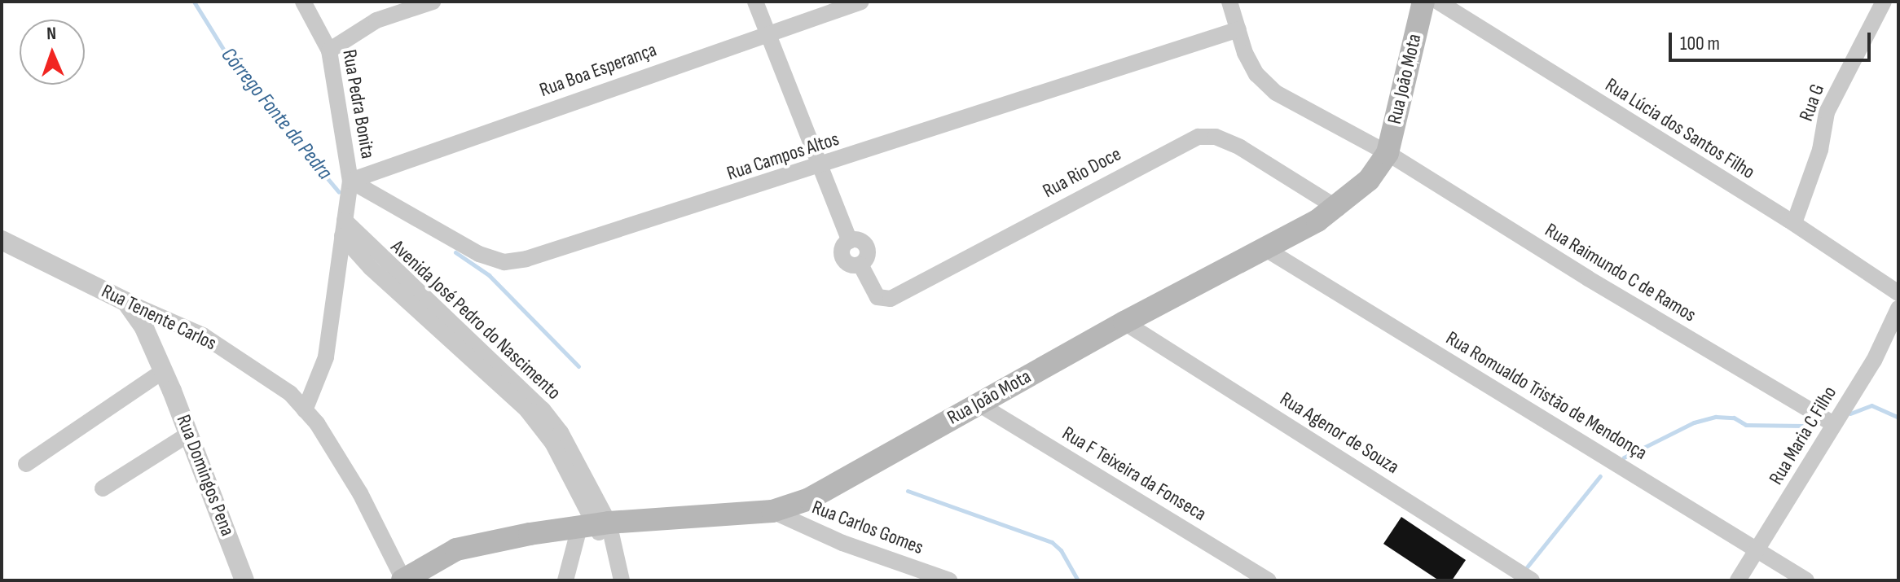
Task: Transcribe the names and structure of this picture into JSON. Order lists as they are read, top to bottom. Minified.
{"streets":{"main road":["Rua João Mota"],"street":["Rua Boa Esperança","Rua G","Rua Pedra Bonita","Rua Lúcia dos Santos Filho","Rua Campos Altos","Rua Rio Doce","Rua Raimundo C de Ramos","Rua Tenente Carlos","Avenida José Pedro do Nascimento","Rua Romualdo Tristão de Mendonça","Rua Agenor de Souza","Rua Maria C Filho","Rua F Teixeira da Fonseca","Rua Domingos Pena","Rua Carlos Gomes"]},"crossings":[["Rua Boa Esperança","Rua Pedra Bonita"],["Rua Boa Esperança","Rua Campos Altos"],["Rua João Mota","Rua Rio Doce"],["Rua João Mota","Rua Raimundo C de Ramos"],["Rua João Mota","Rua Tenente Carlos"],["Rua João Mota","Avenida José Pedro do Nascimento"],["Rua João Mota","Rua Romualdo Tristão de Mendonça"],["Rua João Mota","Rua Agenor de Souza"],["Rua João Mota","Rua F Teixeira da Fonseca"],["Rua João Mota","Rua Carlos Gomes"],["Rua G","Rua Lúcia dos Santos Filho"],["Rua Pedra Bonita","Rua Campos Altos"],["Rua Pedra Bonita","Rua Tenente Carlos"],["Rua Pedra Bonita","Avenida José Pedro do Nascimento"],["Rua Campos Altos","Rua Rio Doce"],["Rua Campos Altos","Rua Raimundo C de Ramos"],["Rua Raimundo C de Ramos","Rua Maria C Filho"],["Rua Tenente Carlos","Rua Domingos Pena"],["Rua Romualdo Tristão de Mendonça","Rua Maria C Filho"]],"water":["Córrego Fonte da Pedra"],"scale_bar":"100 m","north":"top"}
